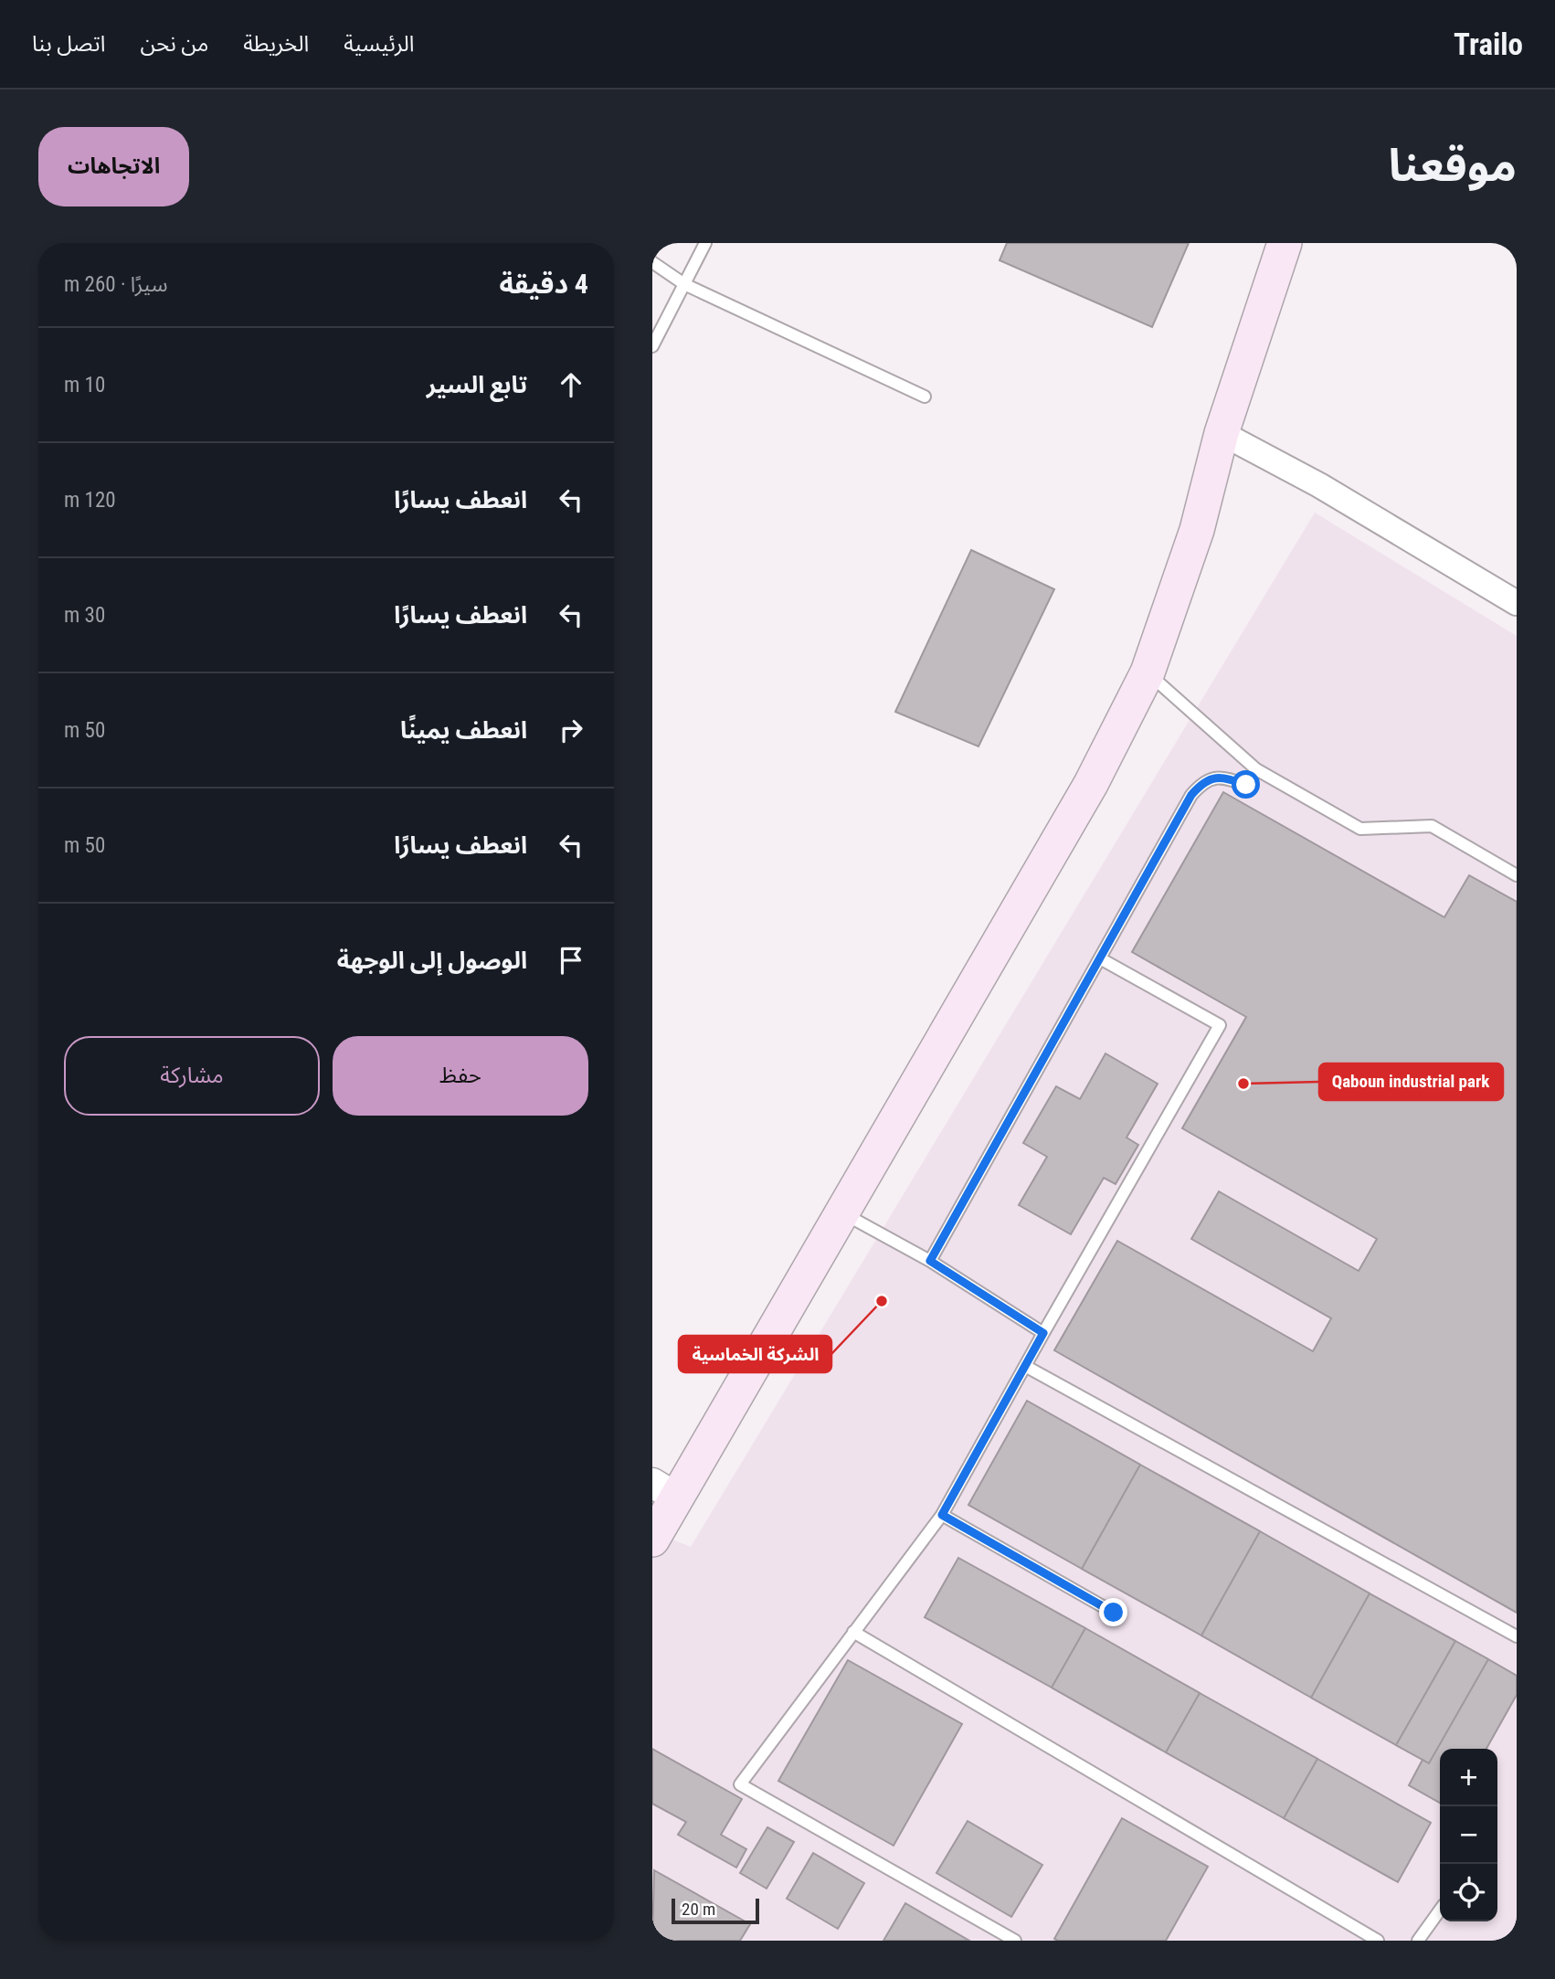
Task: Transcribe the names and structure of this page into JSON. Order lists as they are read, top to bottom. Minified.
{"places":["Qaboun industrial park","الشركة الخماسية"],"scale_bar":"20 m","page":{"header":"Trailo","nav":["الرئيسية","الخريطة","من نحن","اتصل بنا"],"title":"موقعنا","buttons":["الاتجاهات",["حفظ","مشاركة"]],"heading":["4 دقيقة","سيرًا · 260 m"],"list":[["تابع السير","10 m"],["انعطف يسارًا","120 m"],["انعطف يسارًا","30 m"],["انعطف يمينًا","50 m"],["انعطف يسارًا","50 m"],"الوصول إلى الوجهة"],"map_buttons":["+","−"],"scale":"20 m"}}
